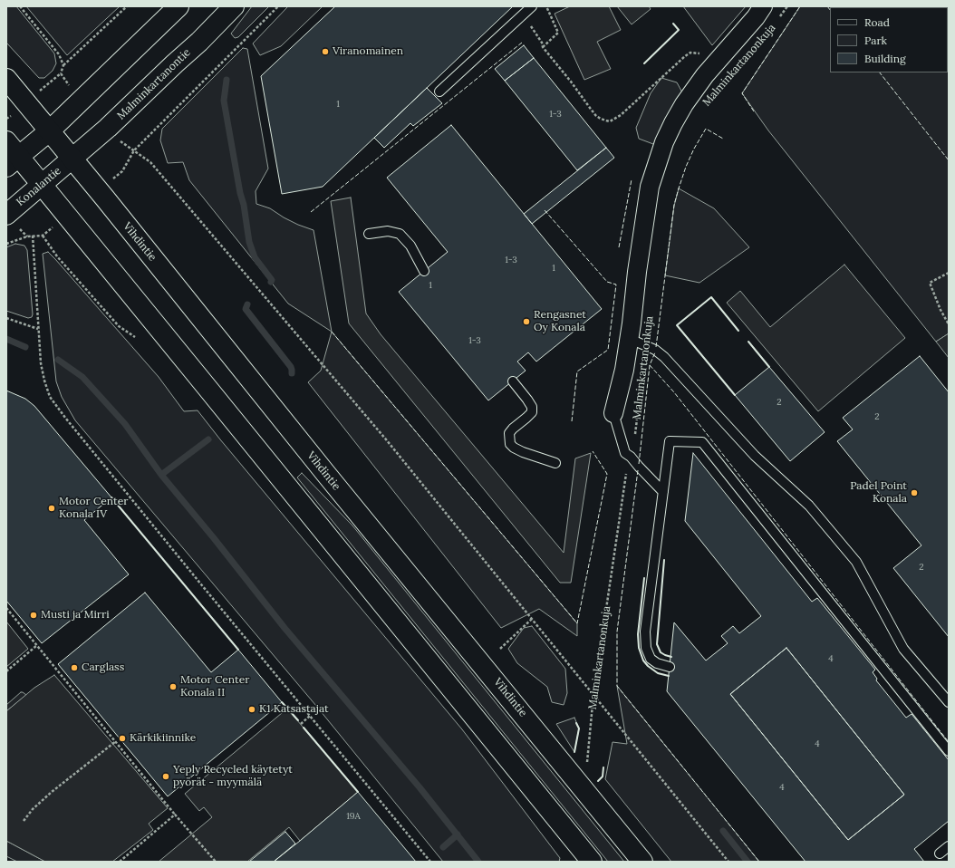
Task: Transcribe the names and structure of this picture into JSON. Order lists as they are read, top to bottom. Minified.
{"streets":{"main road":["Malminkartanontie","Konalantie","Vihdintie"],"street":["Malminkartanonkuja"]},"crossings":[["Malminkartanontie","Konalantie"],["Malminkartanontie","Vihdintie"],["Konalantie","Vihdintie"]],"places":["Viranomainen","Rengasnet Oy Konala","Padel Point Konala","Motor Center Konala IV","Musti ja Mirri","Carglass","Motor Center Konala II","K1 Katsastajat","Kärkikiinnike","Yeply Recycled käytetyt pyörät - myymälä"],"house_numbers":["1","1-3","1-3","1","1","1-3","2","2","2","4","4","4","19A"],"legend":["Road","Park","Building"]}
